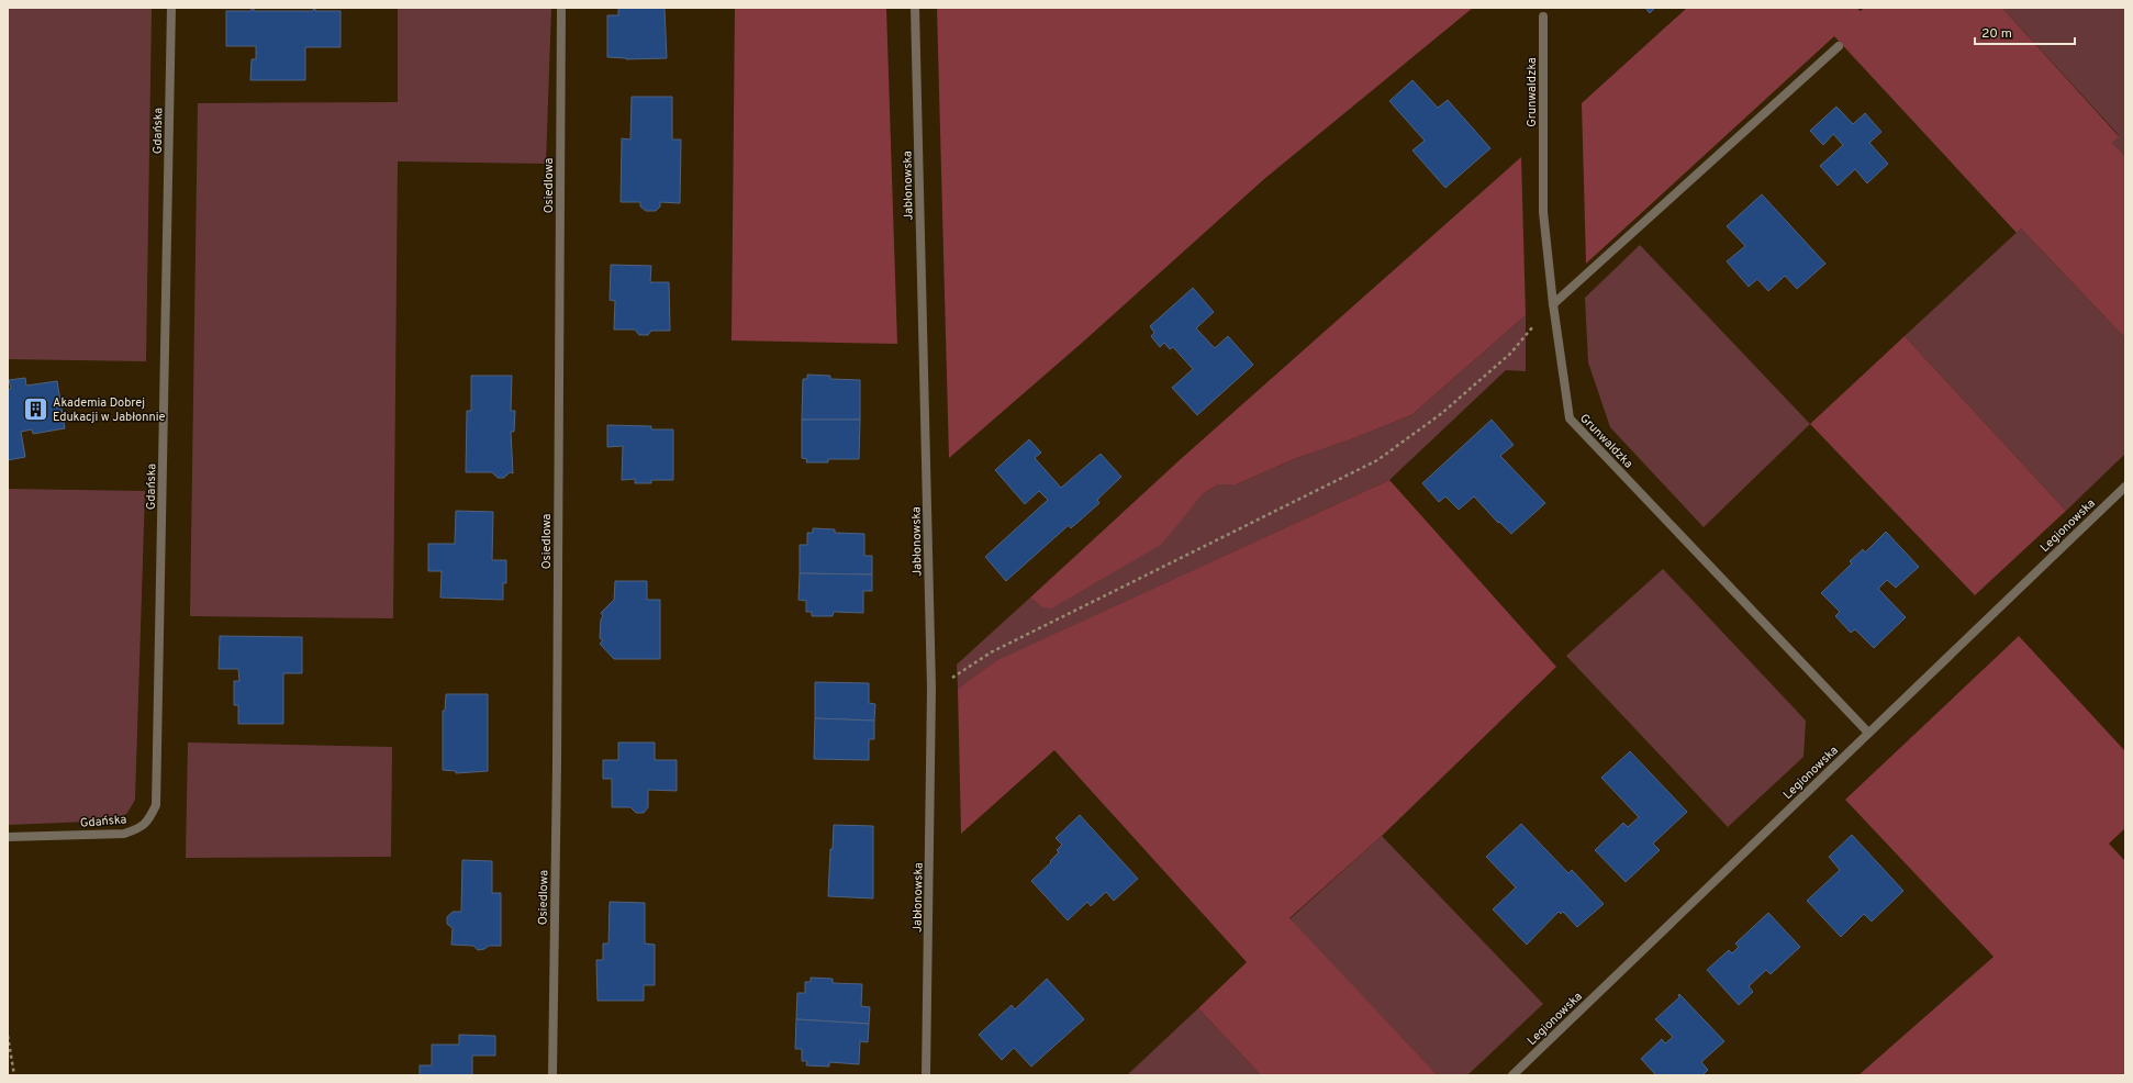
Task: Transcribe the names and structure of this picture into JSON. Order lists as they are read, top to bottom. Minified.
{"streets":{"street":["Grunwaldzka","Gdańska","Osiedlowa","Jabłonowska","Legionowska"]},"crossings":[["Grunwaldzka","Legionowska"]],"places":{"building":["Akademia Dobrej Edukacji w Jabłonnie"]},"scale_bar":"20 m"}
